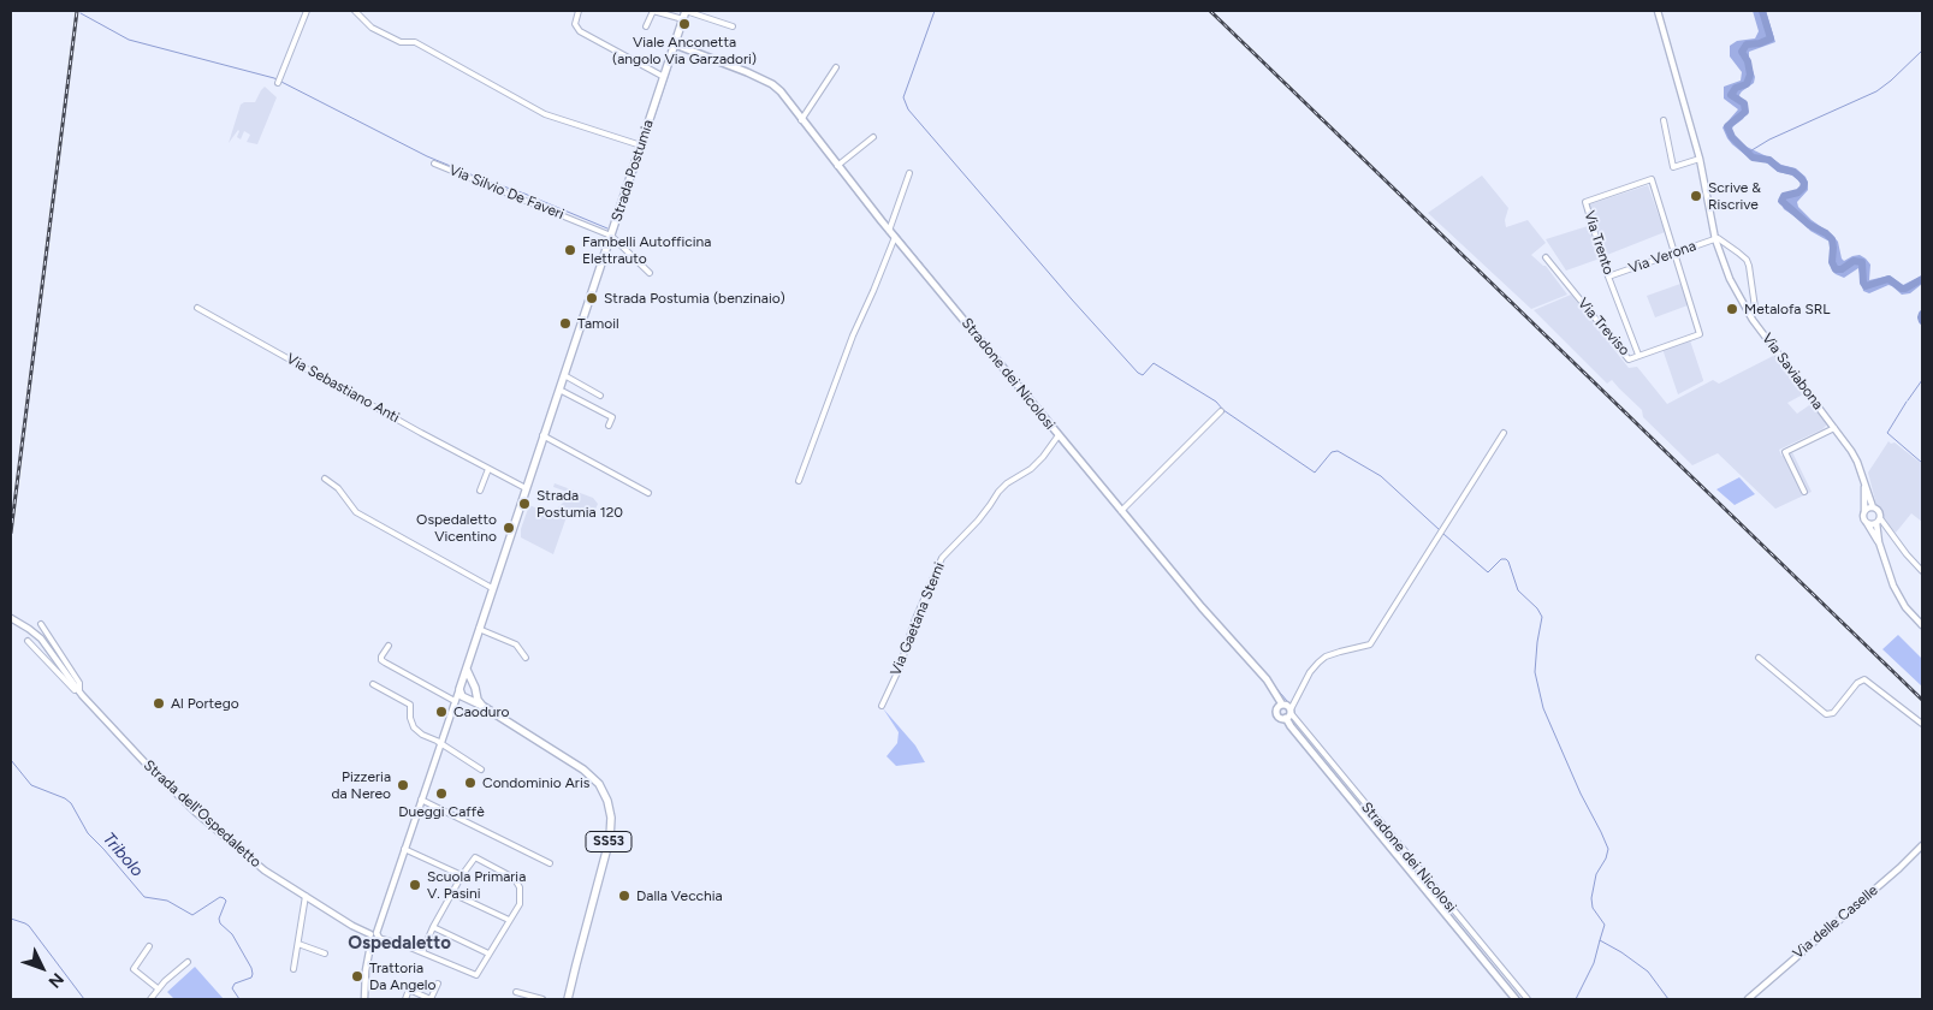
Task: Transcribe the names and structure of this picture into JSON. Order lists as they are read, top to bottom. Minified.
{"streets":{"main road":["Strada Postumia","Stradone dei Nicolosi","SS53"],"street":["Via Silvio De Faveri","Via Trento","Via Verona","Via Treviso","Via Saviabona","Via Sebastiano Anti","Via Gaetana Sterni","Strada dell'Ospedaletto","Via delle Caselle"]},"crossings":[["Strada Postumia","Via Silvio De Faveri"],["Strada Postumia","Stradone dei Nicolosi"],["Strada Postumia","Via Sebastiano Anti"],["Strada Postumia","Strada dell'Ospedaletto"],["Strada Postumia","SS53"],["Via Trento","Via Verona"],["Via Trento","Via Treviso"],["Via Verona","Via Treviso"],["Via Verona","Via Saviabona"],["Stradone dei Nicolosi","Via Gaetana Sterni"]],"districts":["Ospedaletto"],"water":["Tribolo"],"places":["Viale Anconetta (angolo Via Garzadori)","Scrive & Riscrive","Fambelli Autofficina Elettrauto","Strada Postumia (benzinaio)","Metalofa SRL","Tamoil","Strada Postumia 120","Ospedaletto Vicentino","Al Portego","Caoduro","Condominio Aris","Pizzeria da Nereo","Dueggi Caffè","Scuola Primaria V. Pasini","Dalla Vecchia","Trattoria Da Angelo"],"north":"bottom right"}
